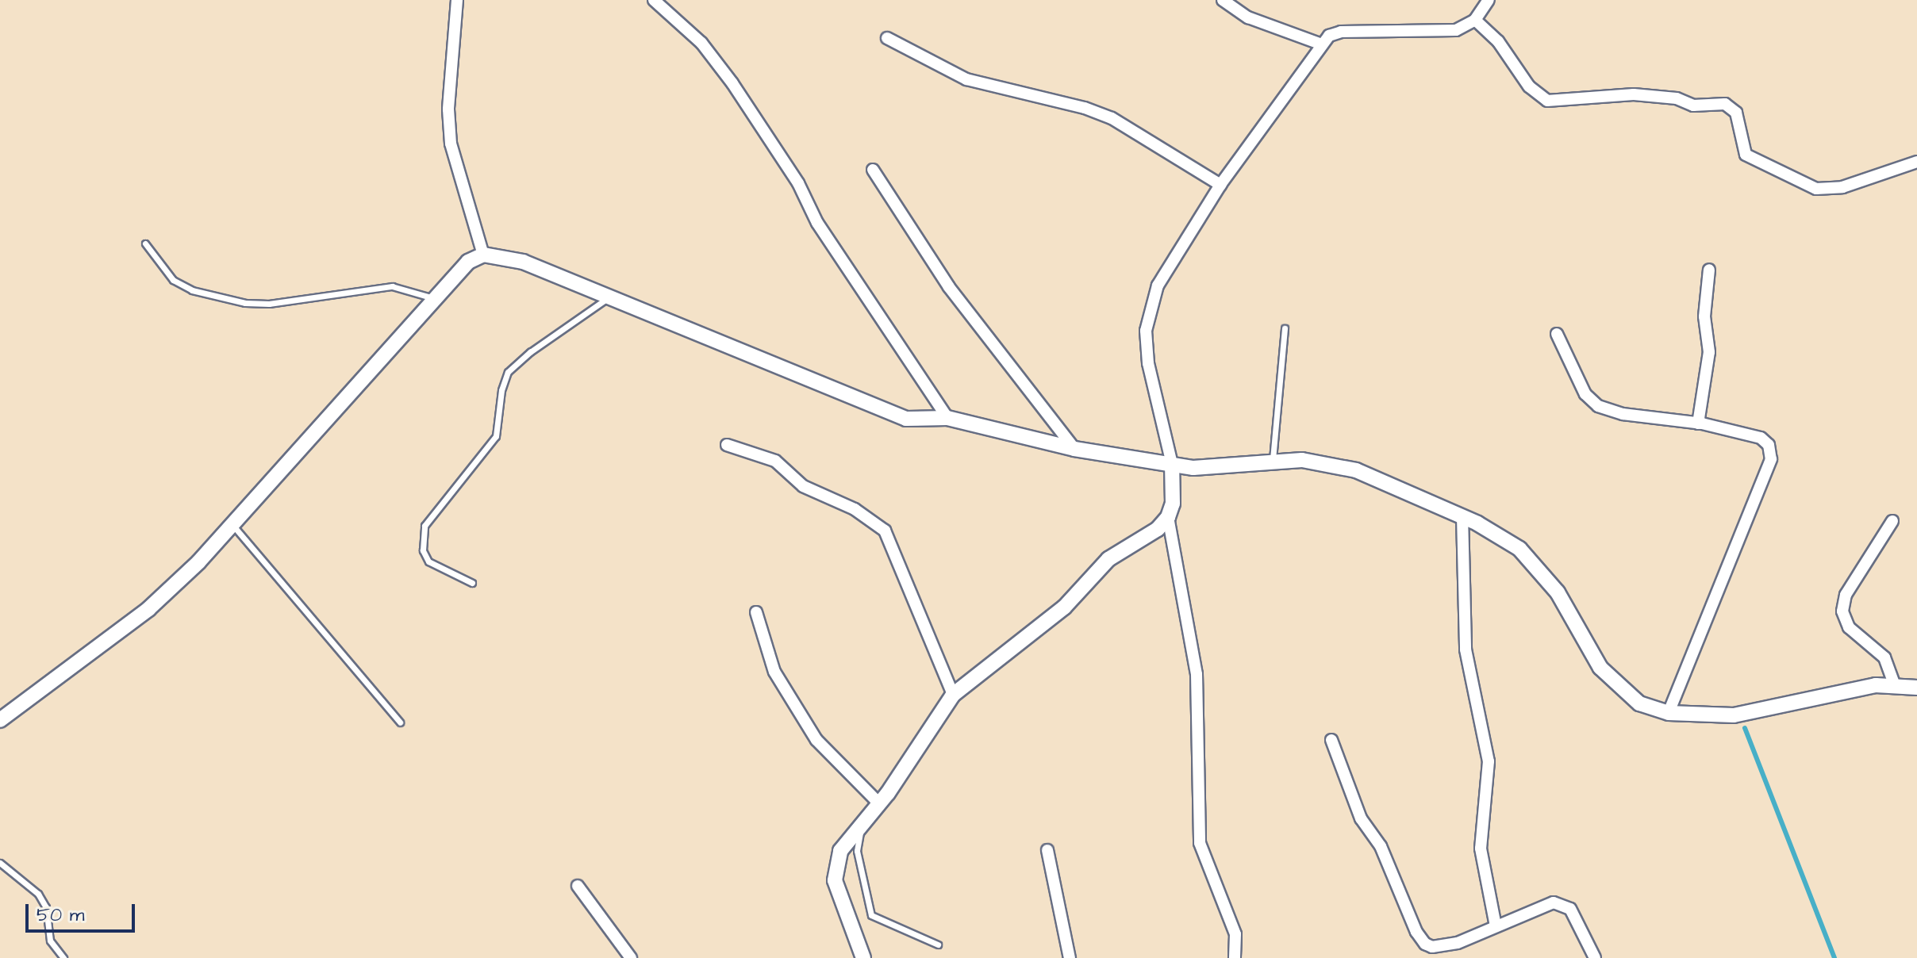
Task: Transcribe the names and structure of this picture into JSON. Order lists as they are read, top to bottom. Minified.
{"scale_bar":"50 m"}
